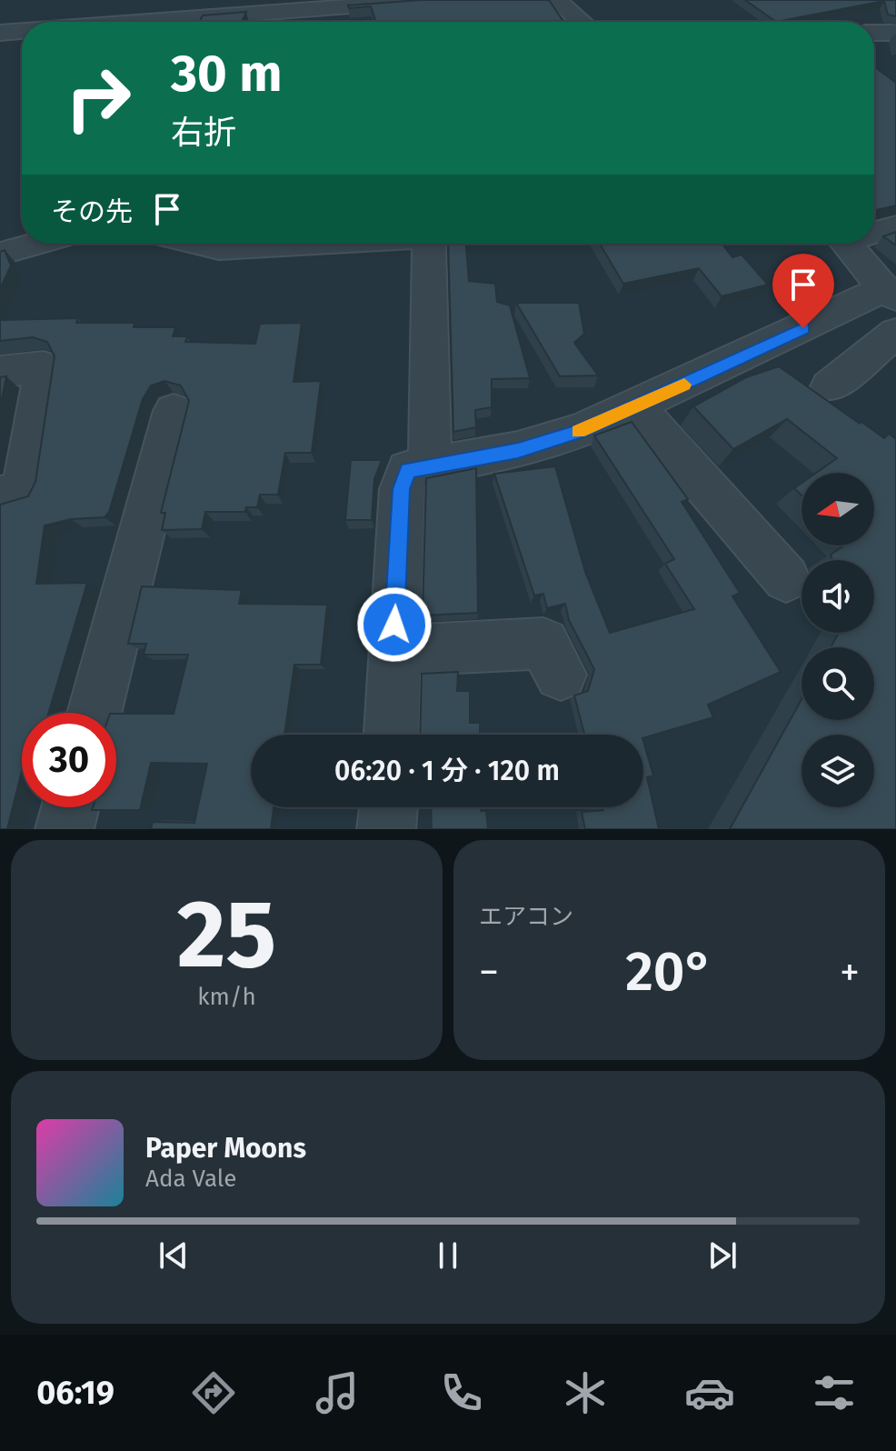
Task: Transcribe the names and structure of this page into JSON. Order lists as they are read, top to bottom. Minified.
{"north":"left","page":{"turn":["30 m","右折"],"then":"その先","limit":"30","trip":"06:20 · 1 分 · 120 m","tile":[["25","km/h"],"エアコン"],"heat":["−","20°","+"],"song":["Paper Moons","Ada Vale"],"tabs":"06:19"}}
